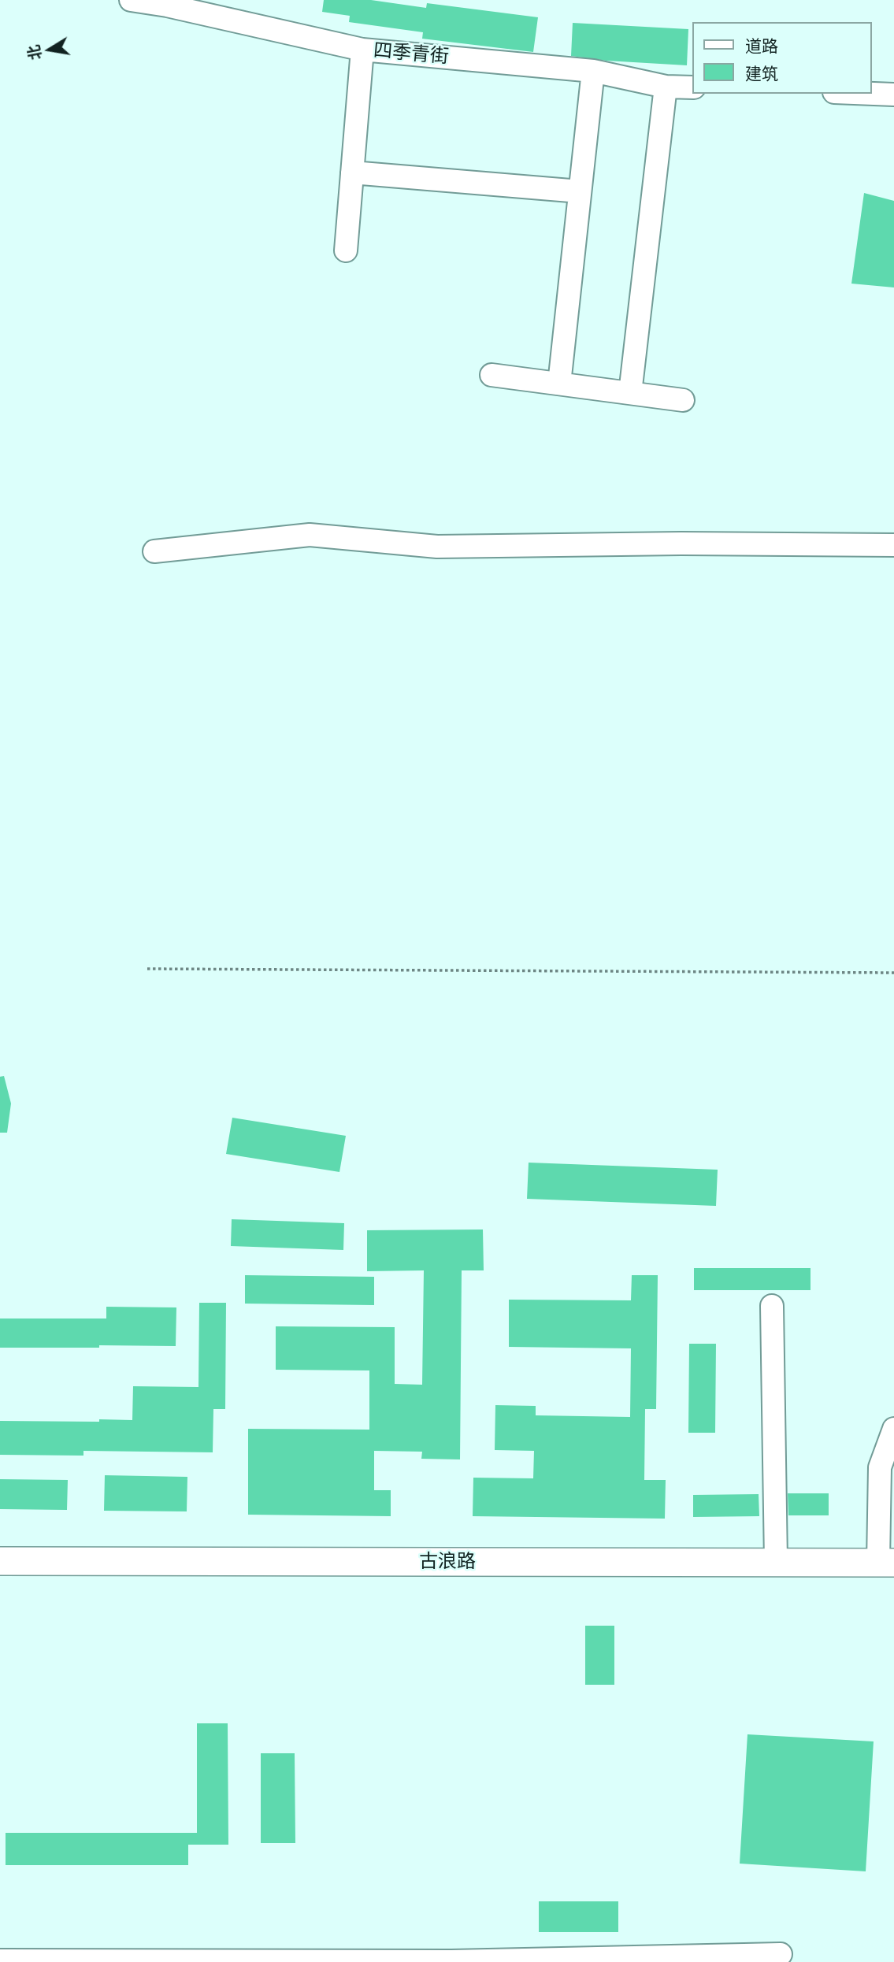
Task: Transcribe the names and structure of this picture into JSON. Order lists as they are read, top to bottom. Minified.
{"streets":{"main road":["古浪路"],"street":["四季青街"]},"legend":["道路","建筑"],"north":"left"}
